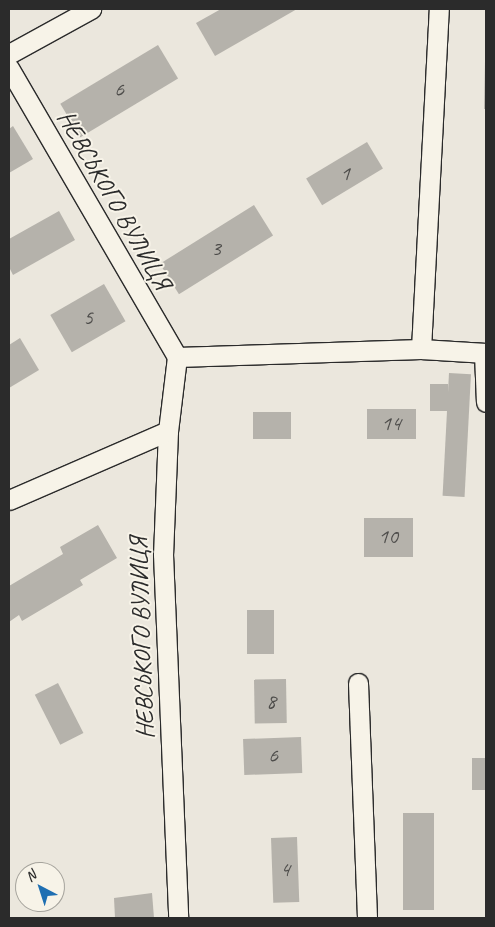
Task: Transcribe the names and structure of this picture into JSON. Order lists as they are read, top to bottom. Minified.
{"streets":{"street":["НЕВСЬКОГО ВУЛИЦЯ"]},"house_numbers":["6","1","3","5","14","10","8","6","4"],"north":"top left"}
